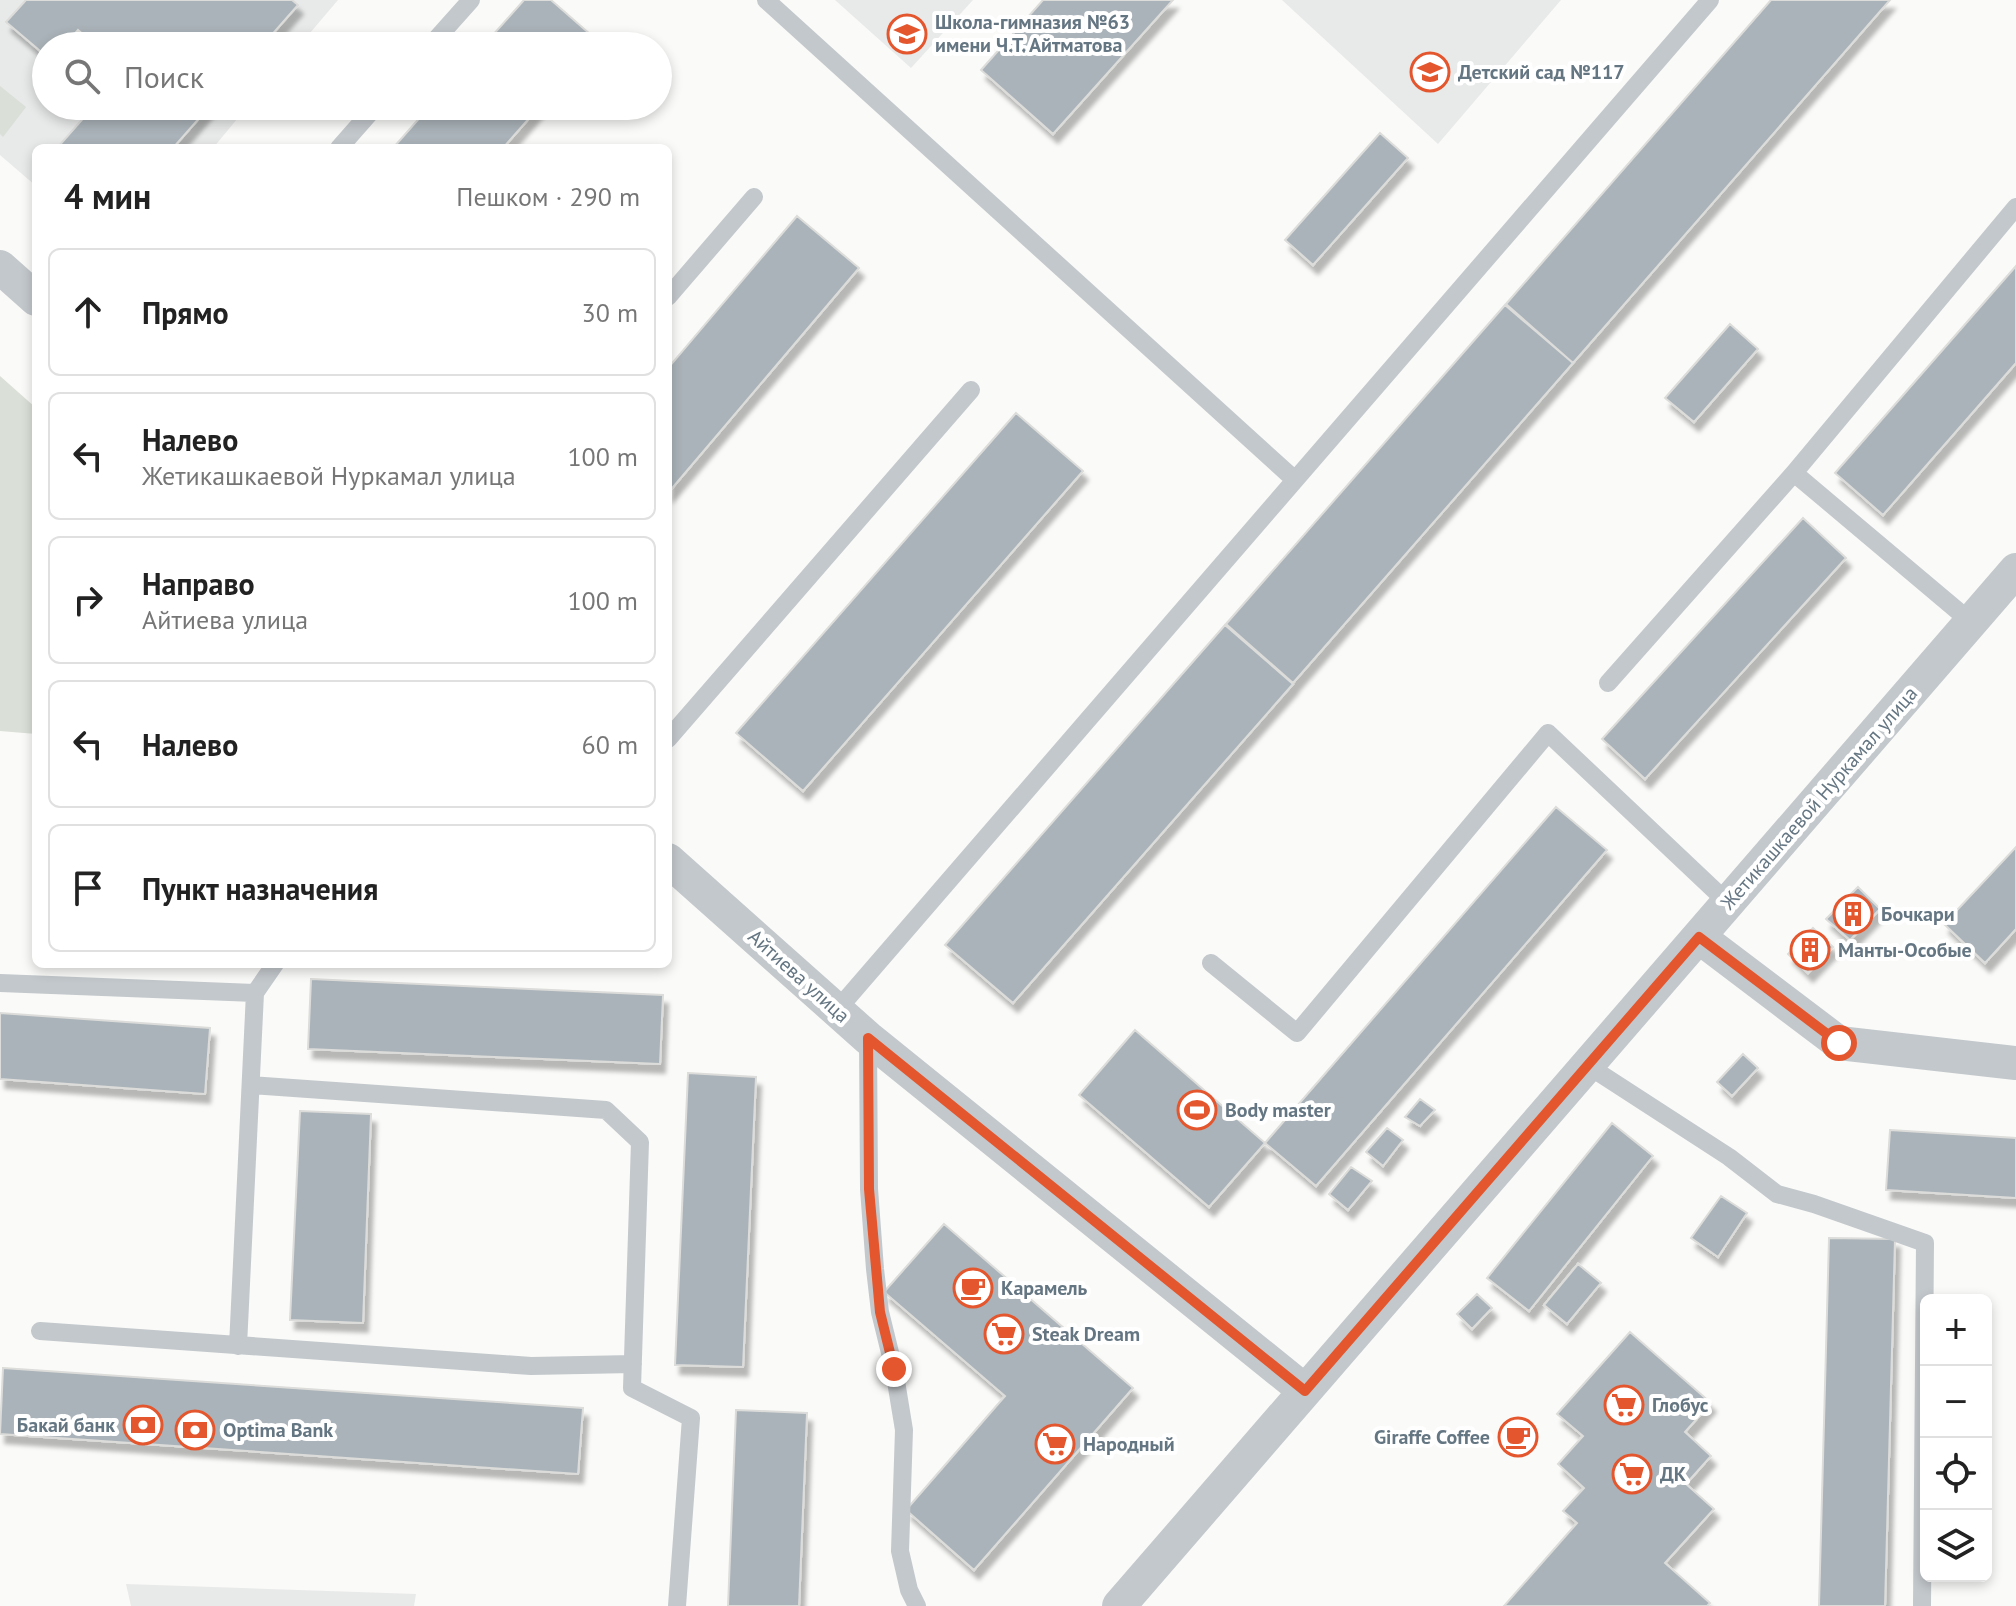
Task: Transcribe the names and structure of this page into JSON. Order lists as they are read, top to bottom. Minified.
{"streets":{"street":["Жетикашкаевой Нуркамал улица","Айтиева улица"]},"crossings":[["Жетикашкаевой Нуркамал улица","Айтиева улица"]],"places":{"school or university":["Школа-гимназия №63 имени Ч.Т. Айтматова","Детский сад №117"],"building":["Бочкари","Манты-Особые"],"sports":["Body master"],"cafe":["Карамель","Giraffe Coffee"],"supermarket":["Steak Dream","Глобус","Народный","ДК"],"bank":["Бакай банк","Optima Bank"]},"page":{"search":"Поиск","heading":["4 мин","Пешком · 290 m"],"list":[["Прямо","30 m"],["Налево","Жетикашкаевой Нуркамал улица","100 m"],["Направо","Айтиева улица","100 m"],["Налево","60 m"],"Пункт назначения"],"map_buttons":["+","−"]}}
